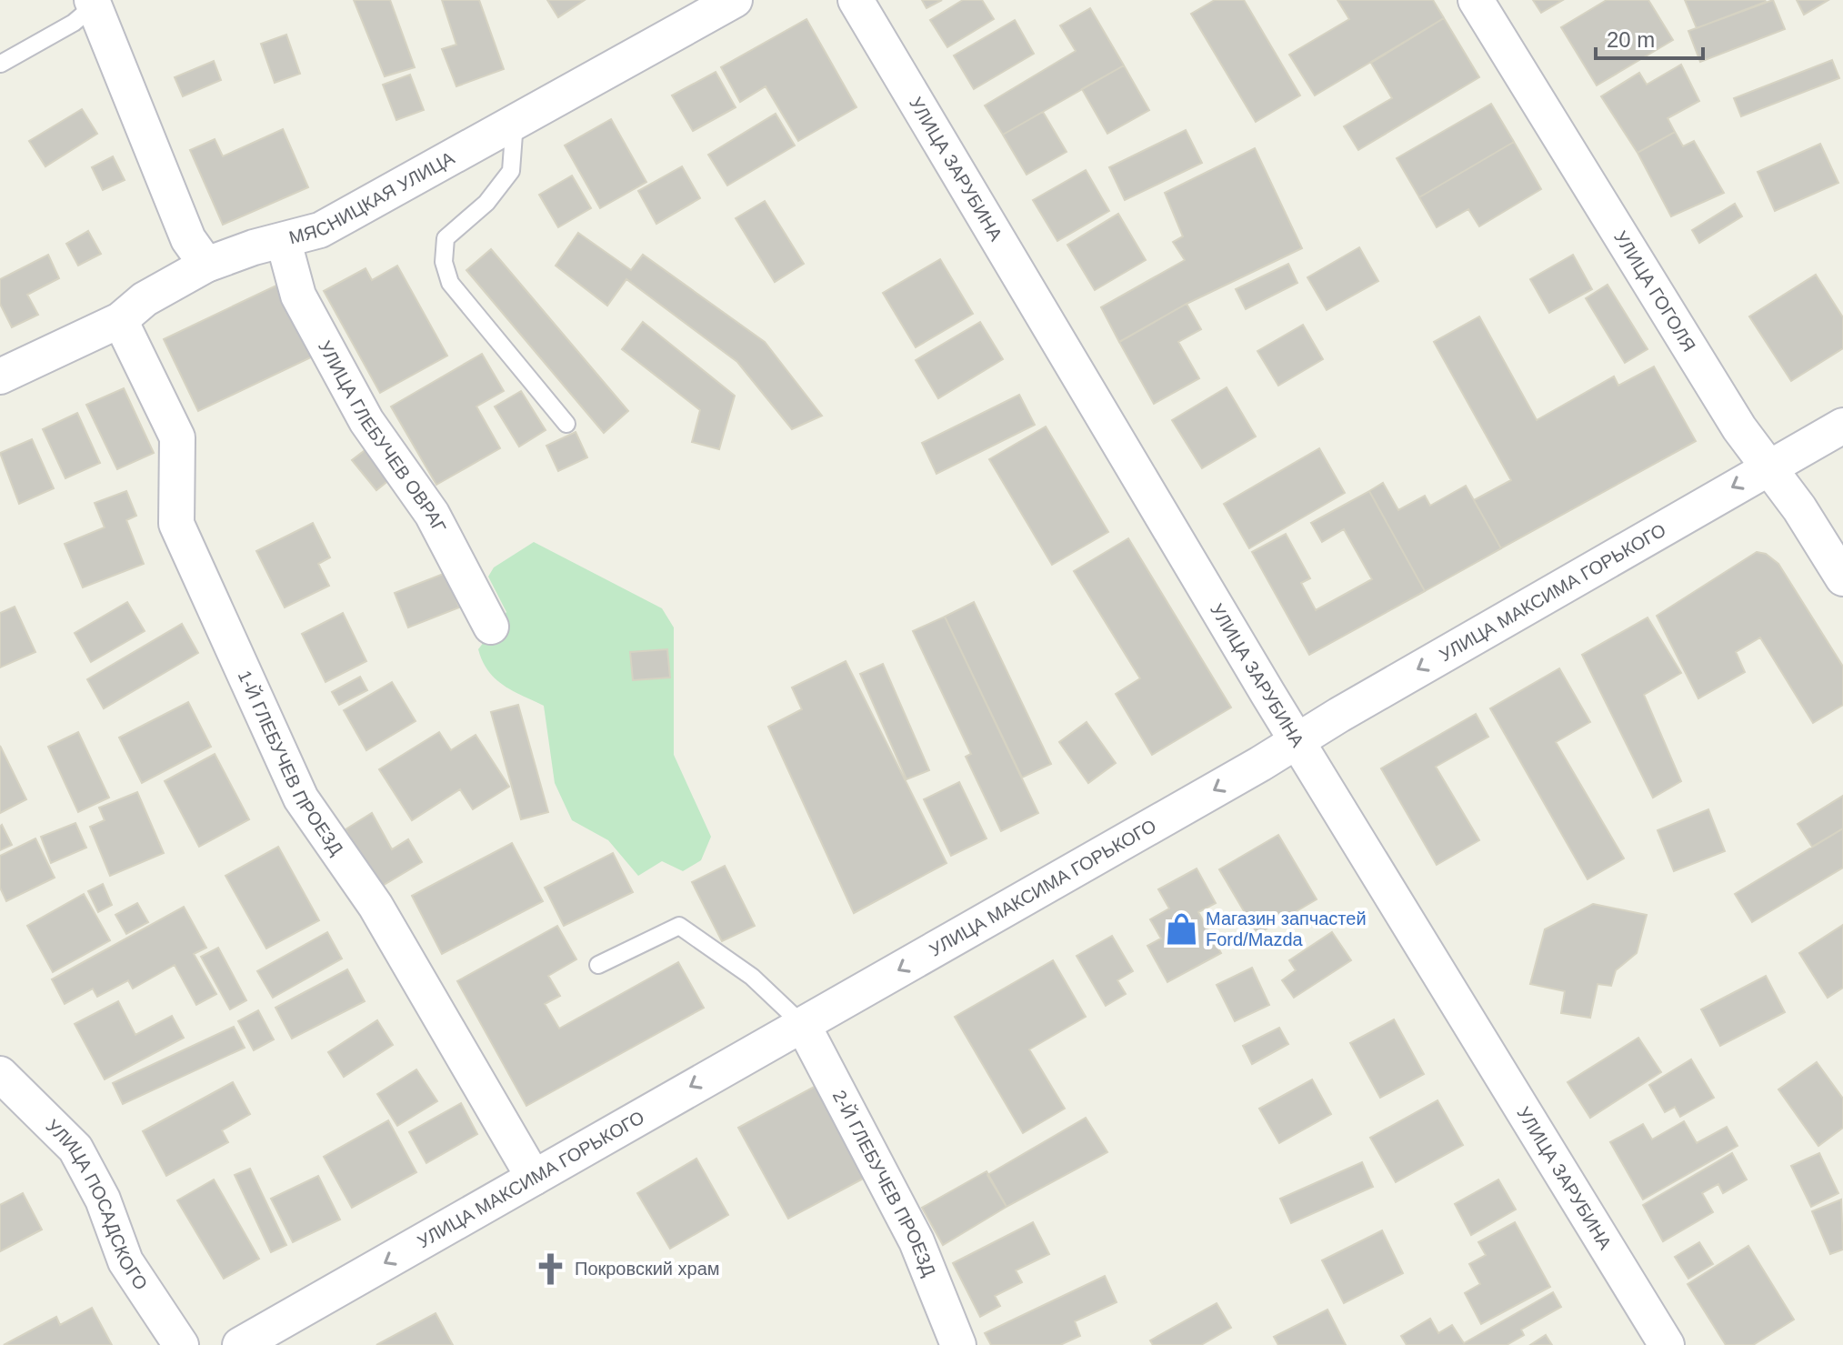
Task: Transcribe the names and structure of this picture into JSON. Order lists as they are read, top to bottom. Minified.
{"streets":{"street":["УЛИЦА ЗАРУБИНА","МЯСНИЦКАЯ УЛИЦА","УЛИЦА ГОГОЛЯ","УЛИЦА ГЛЕБУЧЕВ ОВРАГ","УЛИЦА МАКСИМА ГОРЬКОГО","1-Й ГЛЕБУЧЕВ ПРОЕЗД","2-Й ГЛЕБУЧЕВ ПРОЕЗД","УЛИЦА ПОСАДСКОГО"]},"crossings":[["УЛИЦА ЗАРУБИНА","УЛИЦА МАКСИМА ГОРЬКОГО"],["МЯСНИЦКАЯ УЛИЦА","УЛИЦА ГЛЕБУЧЕВ ОВРАГ"],["МЯСНИЦКАЯ УЛИЦА","1-Й ГЛЕБУЧЕВ ПРОЕЗД"],["УЛИЦА ГОГОЛЯ","УЛИЦА МАКСИМА ГОРЬКОГО"],["УЛИЦА МАКСИМА ГОРЬКОГО","1-Й ГЛЕБУЧЕВ ПРОЕЗД"],["УЛИЦА МАКСИМА ГОРЬКОГО","2-Й ГЛЕБУЧЕВ ПРОЕЗД"]],"one_way":["УЛИЦА МАКСИМА ГОРЬКОГО"],"places":{"shop":["Магазин запчастей Ford/Mazda"],"church":["Покровский храм"]},"scale_bar":"20 m"}
